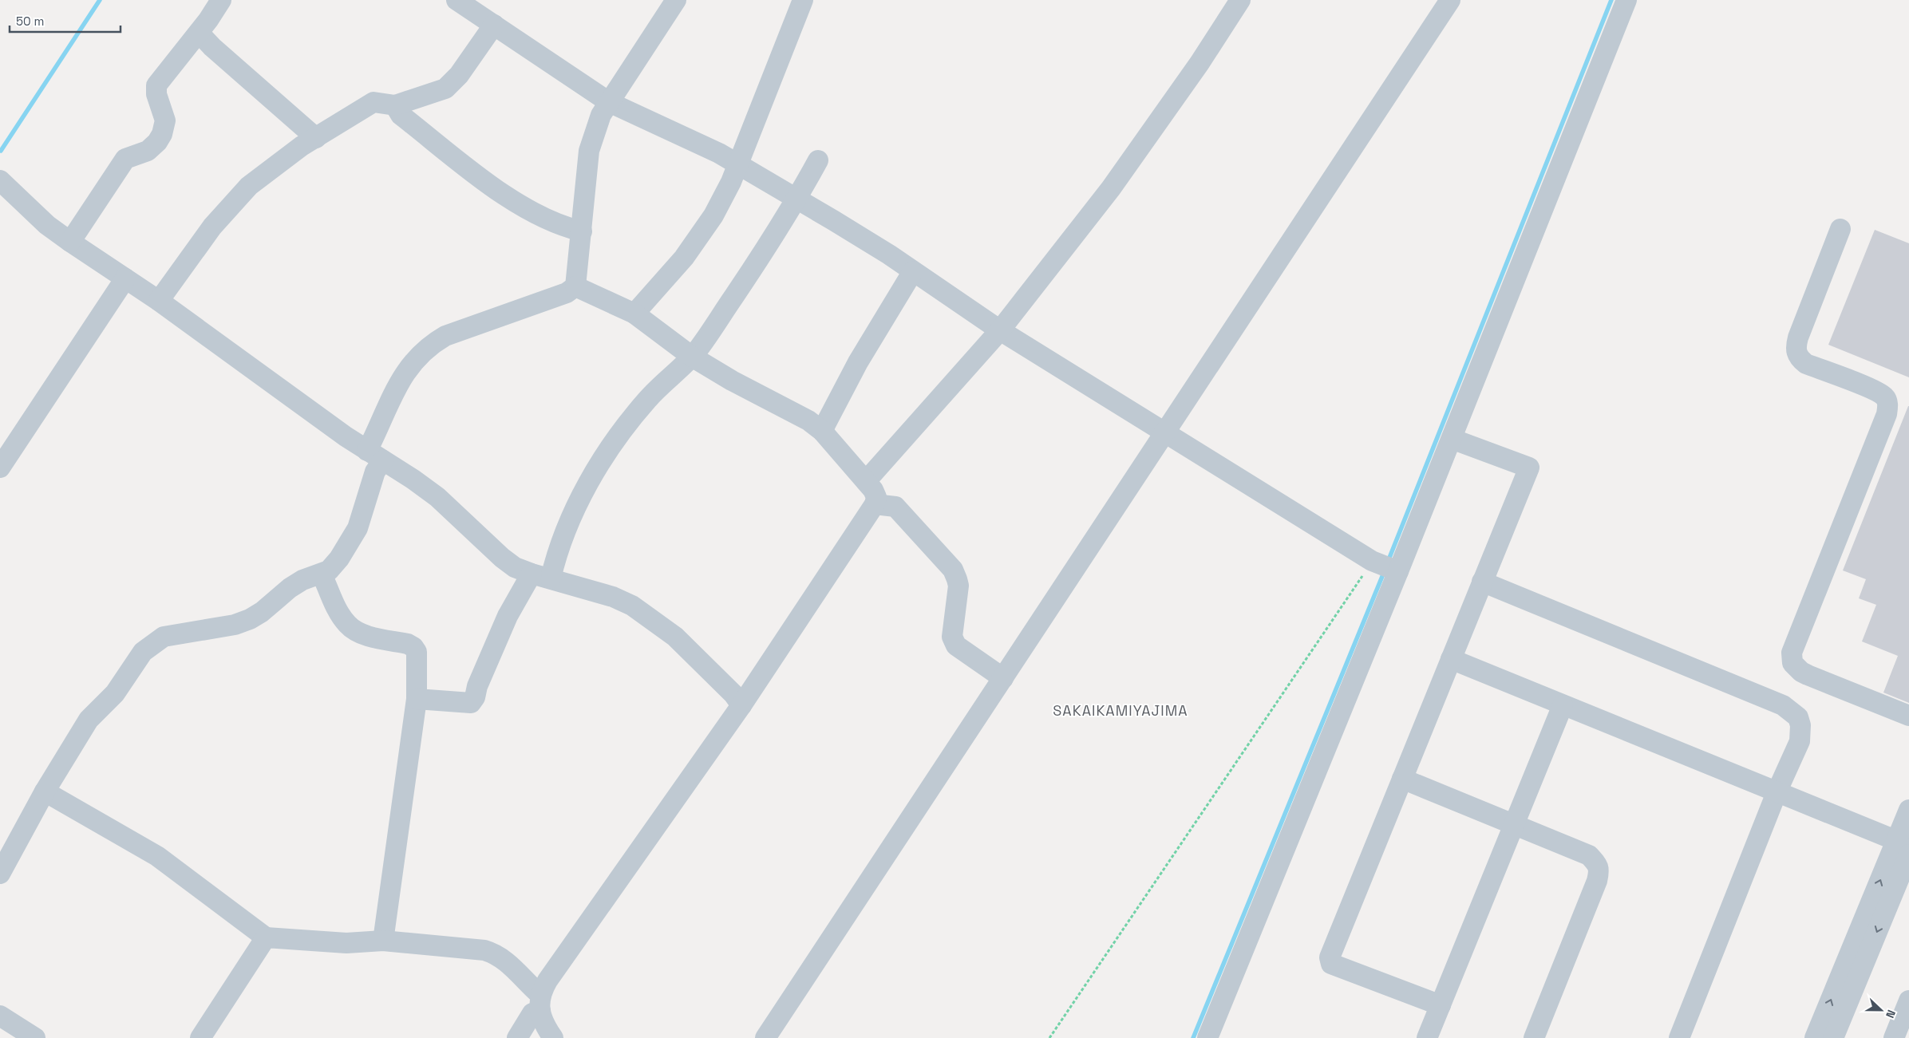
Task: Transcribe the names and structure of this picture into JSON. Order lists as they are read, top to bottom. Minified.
{"districts":["SAKAIKAMIYAJIMA"],"scale_bar":"50 m","north":"right"}
